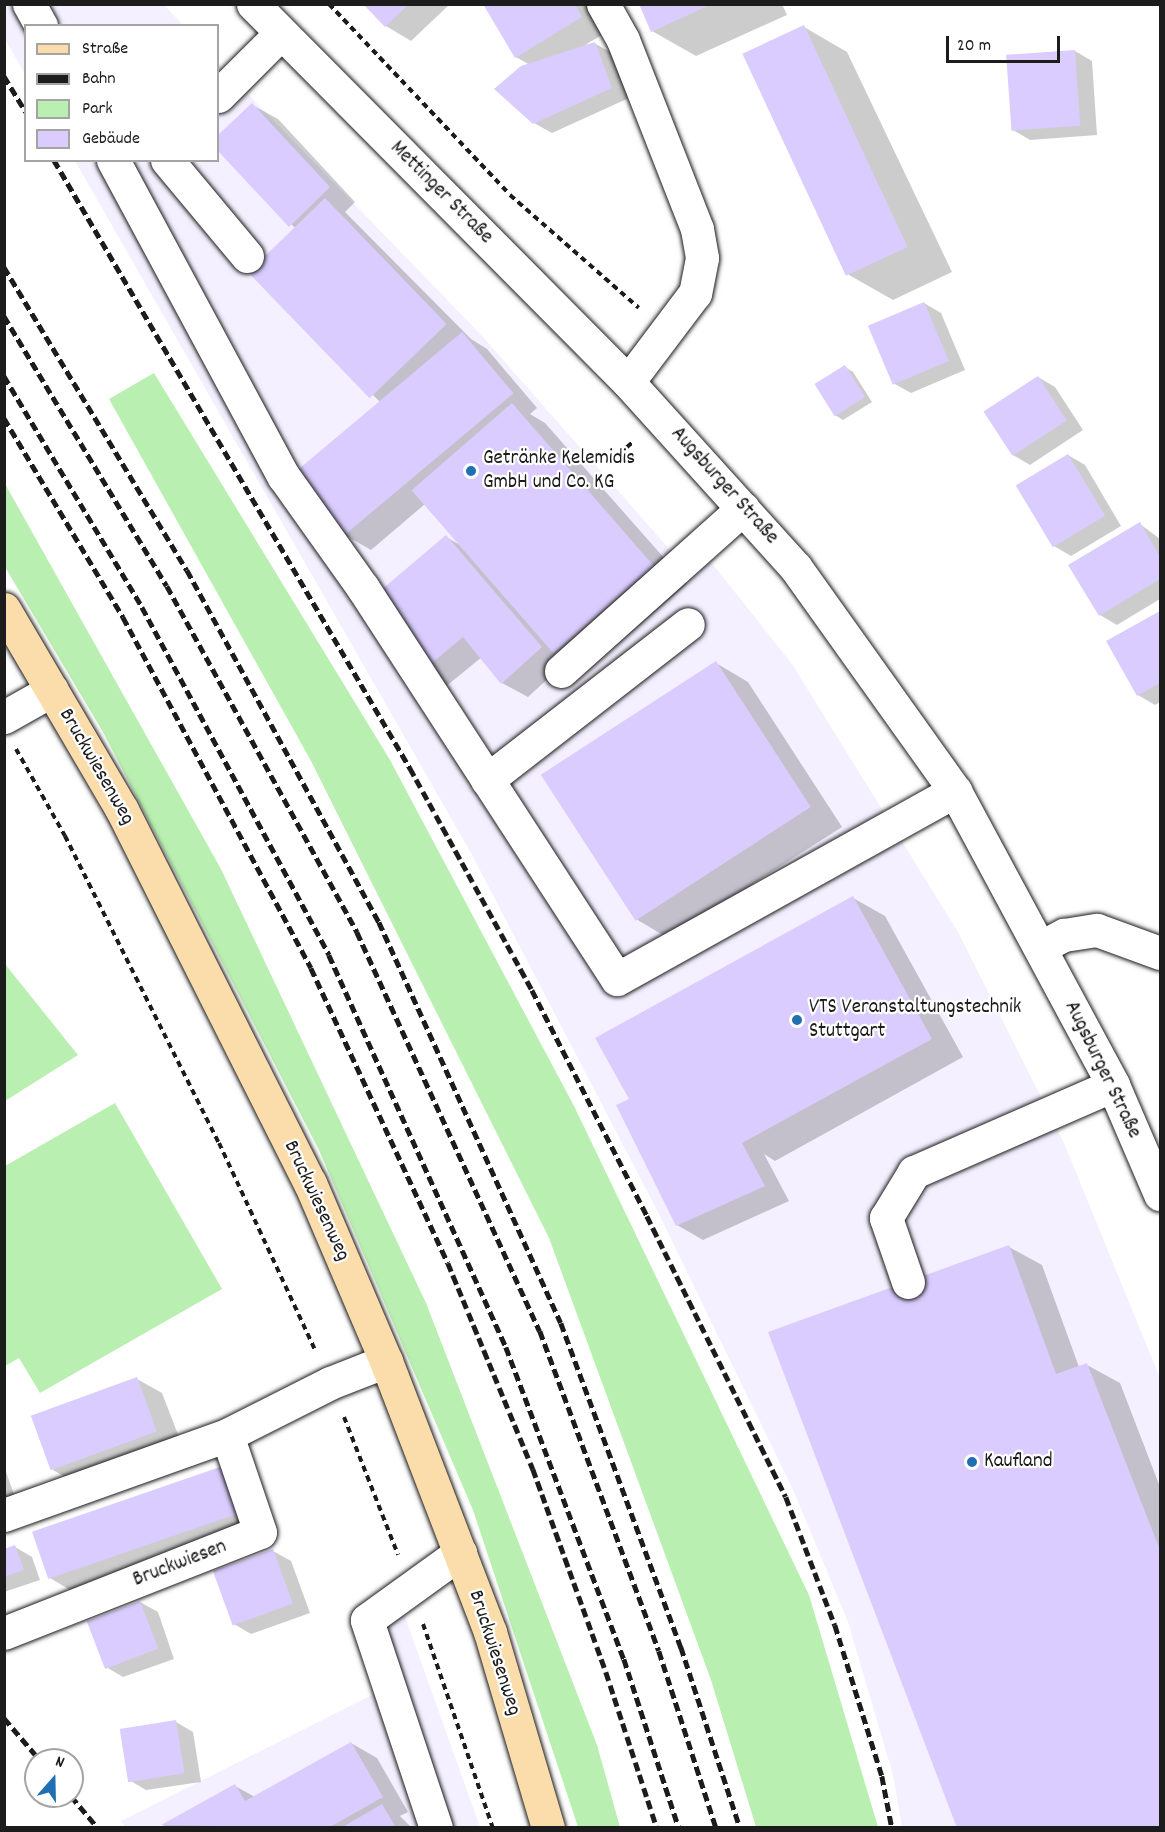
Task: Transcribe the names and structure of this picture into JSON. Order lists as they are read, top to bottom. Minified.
{"streets":{"main road":["Bruckwiesenweg"],"street":["Mettinger Straße","Augsburger Straße","Bruckwiesen"]},"crossings":[["Mettinger Straße","Augsburger Straße"]],"places":["Getränke Kelemidis GmbH und Co. KG","VTS Veranstaltungstechnik Stuttgart","Kaufland"],"legend":["Straße","Bahn","Park","Gebäude"],"scale_bar":"20 m","north":"top"}
